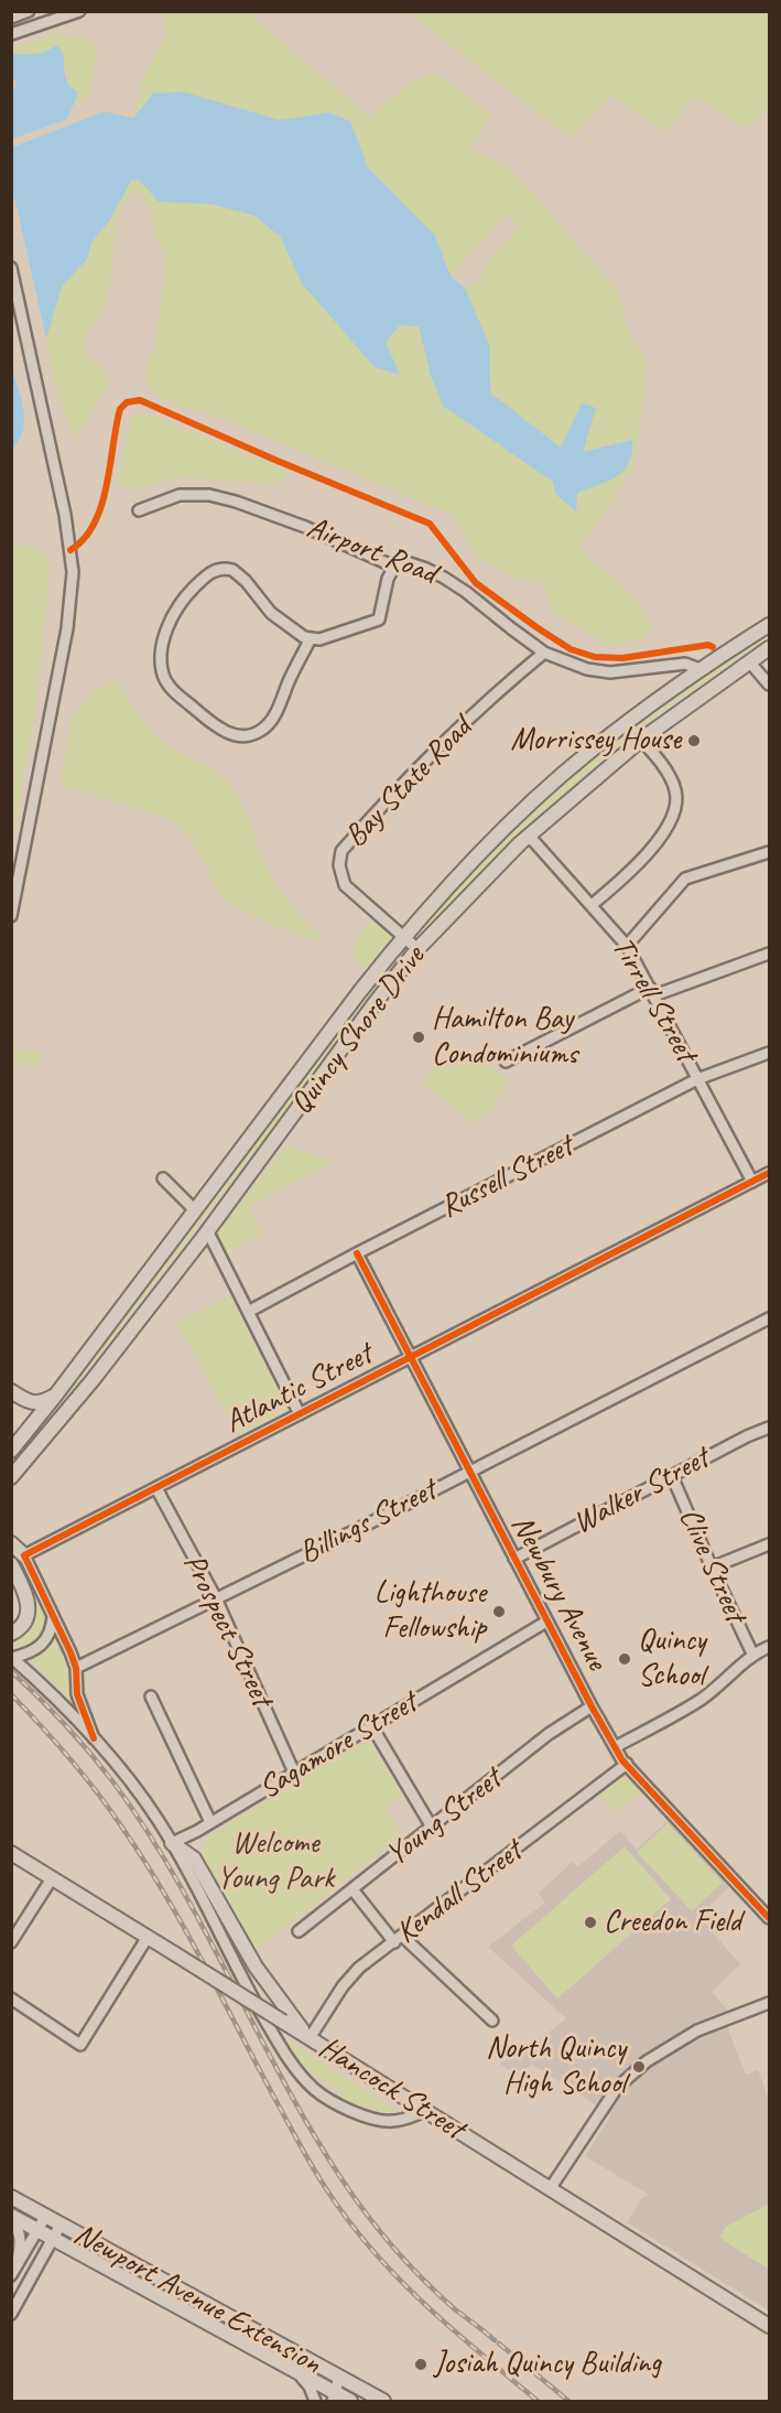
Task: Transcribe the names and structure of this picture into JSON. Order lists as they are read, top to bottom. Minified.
{"streets":{"main road":["Quincy Shore Drive","Hancock Street","Newport Avenue Extension"],"street":["Airport Road","Bay State Road","Tirrell Street","Russell Street","Atlantic Street","Walker Street","Billings Street","Clive Street","Newbury Avenue","Prospect Street","Sagamore Street","Young Street","Kendall Street"]},"crossings":[["Airport Road","Bay State Road"],["Airport Road","Quincy Shore Drive"],["Bay State Road","Quincy Shore Drive"],["Tirrell Street","Quincy Shore Drive"],["Tirrell Street","Russell Street"],["Tirrell Street","Atlantic Street"],["Russell Street","Newbury Avenue"],["Atlantic Street","Newbury Avenue"],["Atlantic Street","Prospect Street"],["Walker Street","Clive Street"],["Walker Street","Newbury Avenue"],["Billings Street","Newbury Avenue"],["Billings Street","Prospect Street"],["Newbury Avenue","Sagamore Street"],["Newbury Avenue","Young Street"],["Newbury Avenue","Kendall Street"],["Prospect Street","Sagamore Street"],["Kendall Street","Hancock Street"]],"parks":["Welcome Young Park"],"places":["Morrissey House","Hamilton Bay Condominiums","Lighthouse Fellowship","Quincy School","Creedon Field","North Quincy High School","Josiah Quincy Building"]}
